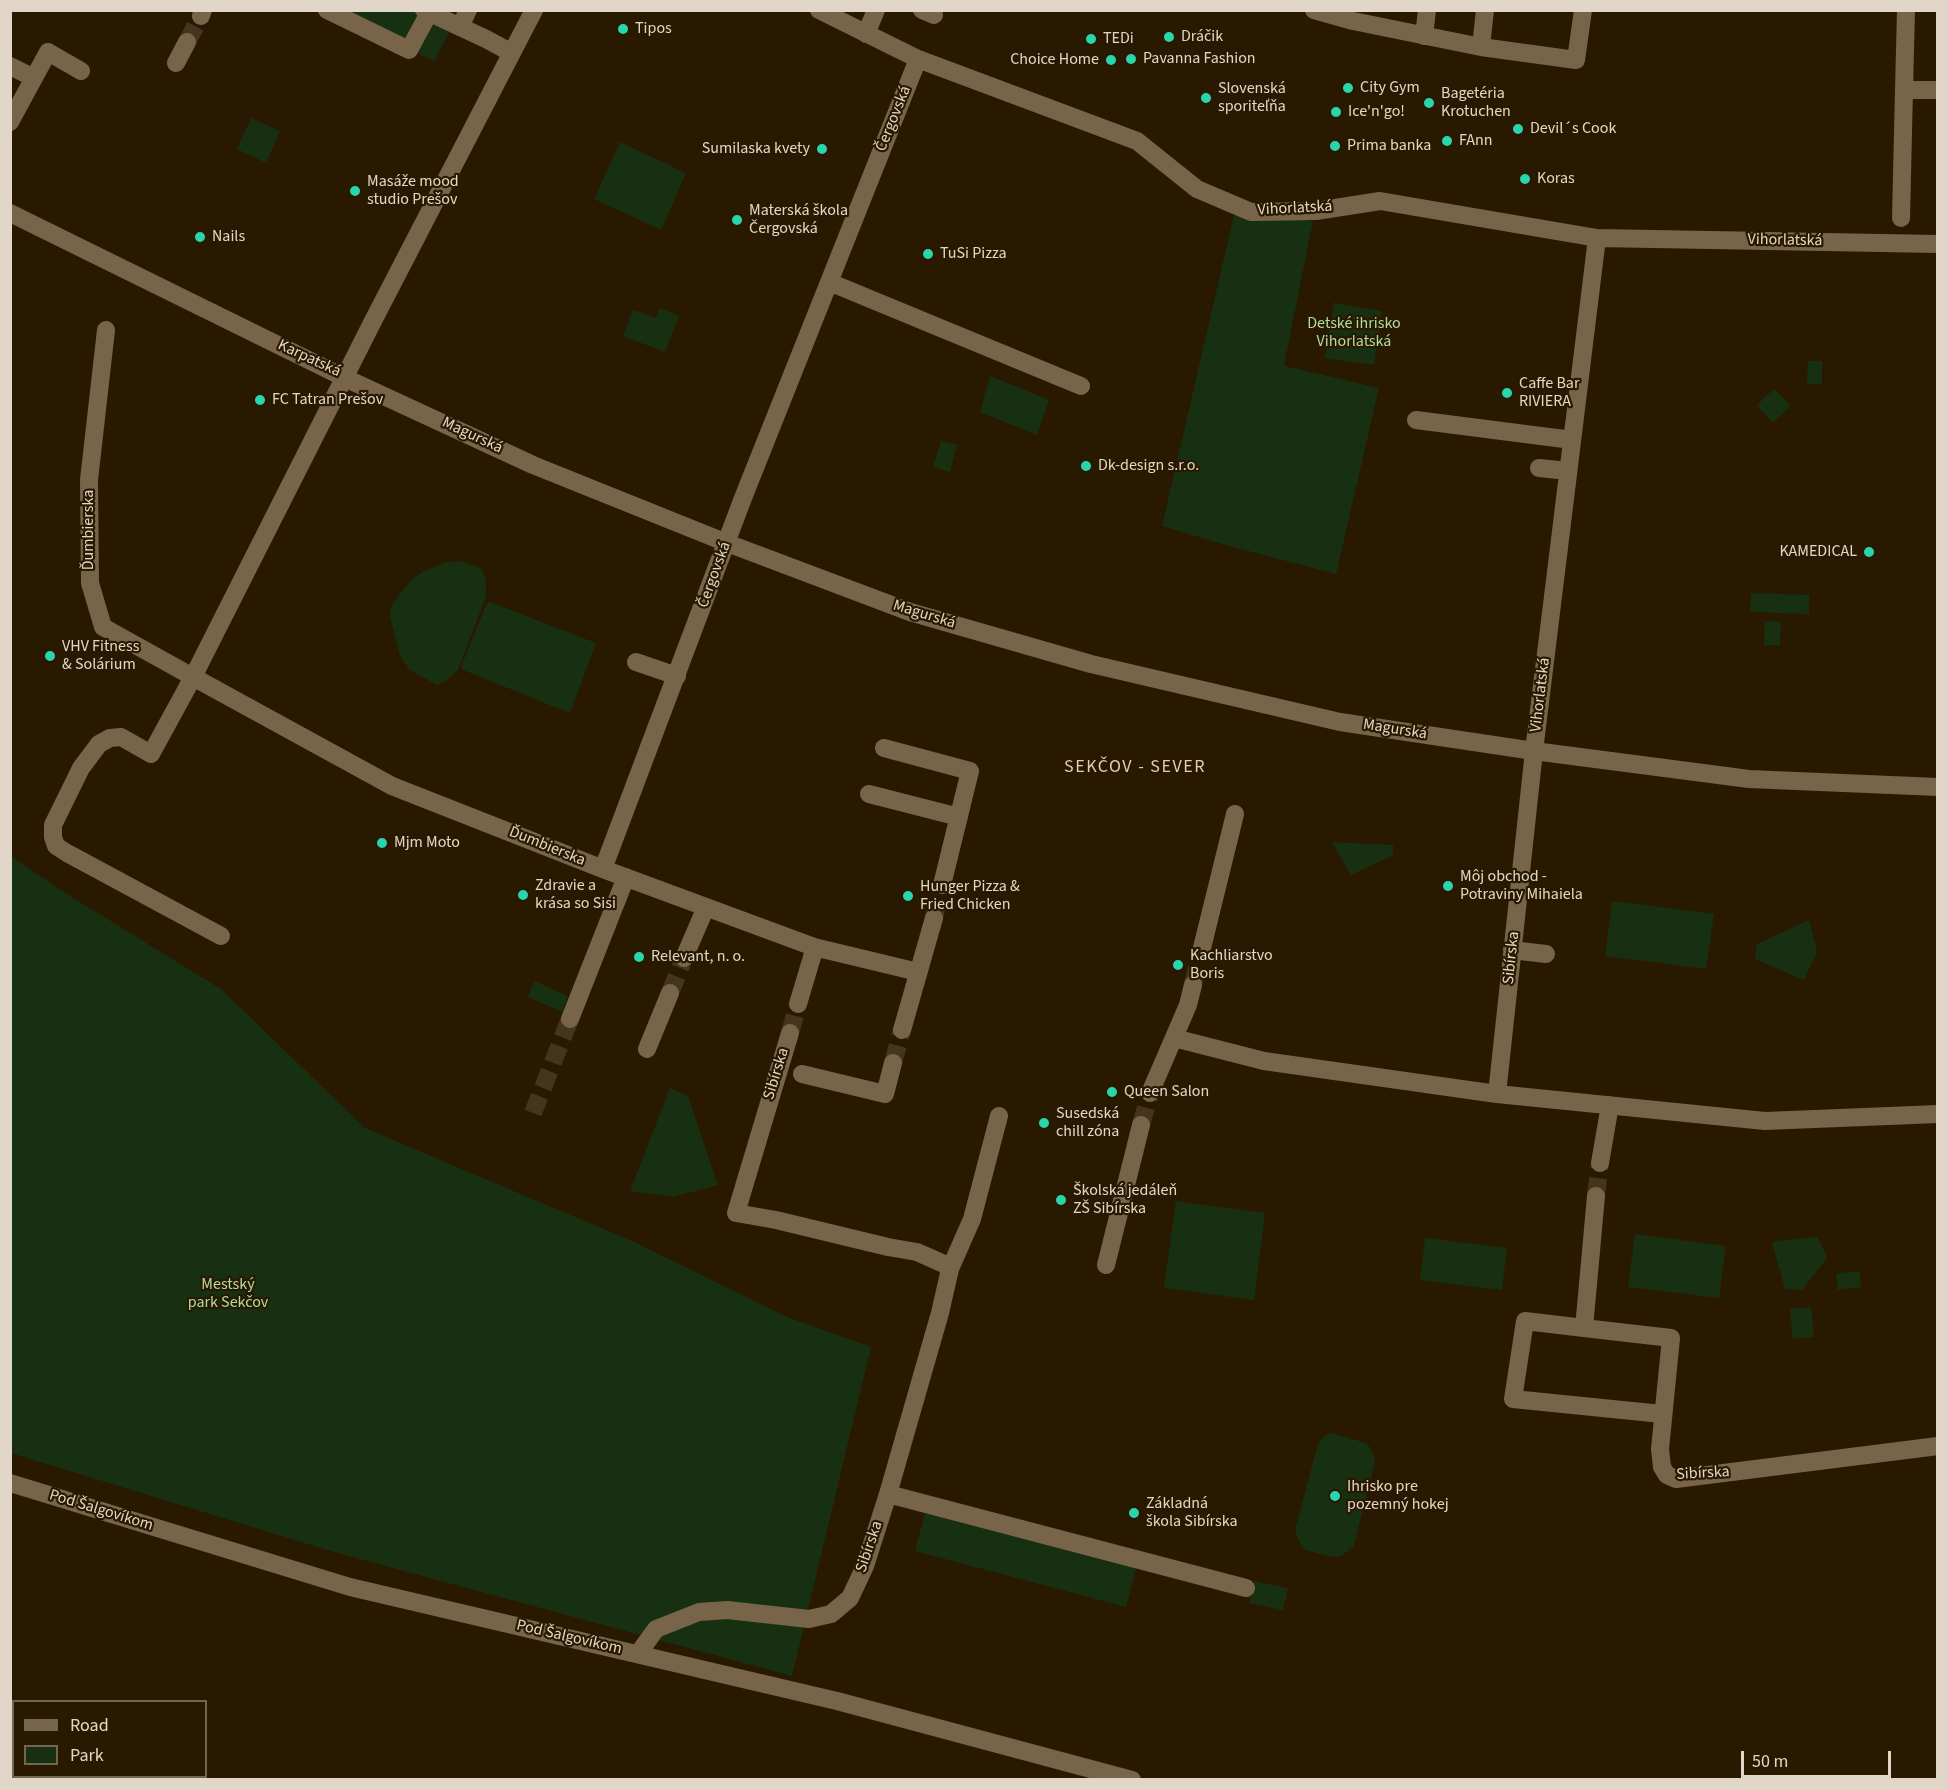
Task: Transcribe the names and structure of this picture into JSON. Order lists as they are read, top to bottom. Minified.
{"streets":{"street":["Čergovská","Vihorlatská","Karpatská","Magurská","Ďumbierska","Sibírska","Pod Šalgovíkom"]},"crossings":[["Čergovská","Vihorlatská"],["Čergovská","Magurská"],["Čergovská","Ďumbierska"],["Vihorlatská","Magurská"],["Vihorlatská","Sibírska"],["Karpatská","Magurská"],["Magurská","Sibírska"],["Sibírska","Pod Šalgovíkom"]],"districts":["SEKČOV - SEVER"],"parks":["Detské ihrisko Vihorlatská","Mestský park Sekčov"],"places":["Tipos","Dráčik","TEDi","Pavanna Fashion","Choice Home","City Gym","Slovenská sporiteľňa","Bagetéria Krotuchen","Ice'n'go!","Devil´s Cook","FAnn","Prima banka","Sumilaska kvety","Koras","Masáže mood studio Prešov","Materská škola Čergovská","Nails","TuSi Pizza","Caffe Bar RIVIERA","FC Tatran Prešov","Dk-design s.r.o.","KAMEDICAL","VHV Fitness & Solárium","Mjm Moto","Môj obchod - Potraviny Mihaiela","Zdravie a krása so Sisi","Hunger Pizza & Fried Chicken","Relevant, n. o.","Kachliarstvo Boris","Queen Salon","Susedská chill zóna","Školská jedáleň ZŠ Sibírska","Ihrisko pre pozemný hokej","Základná škola Sibírska"],"legend":["Road","Park"],"scale_bar":"50 m"}
